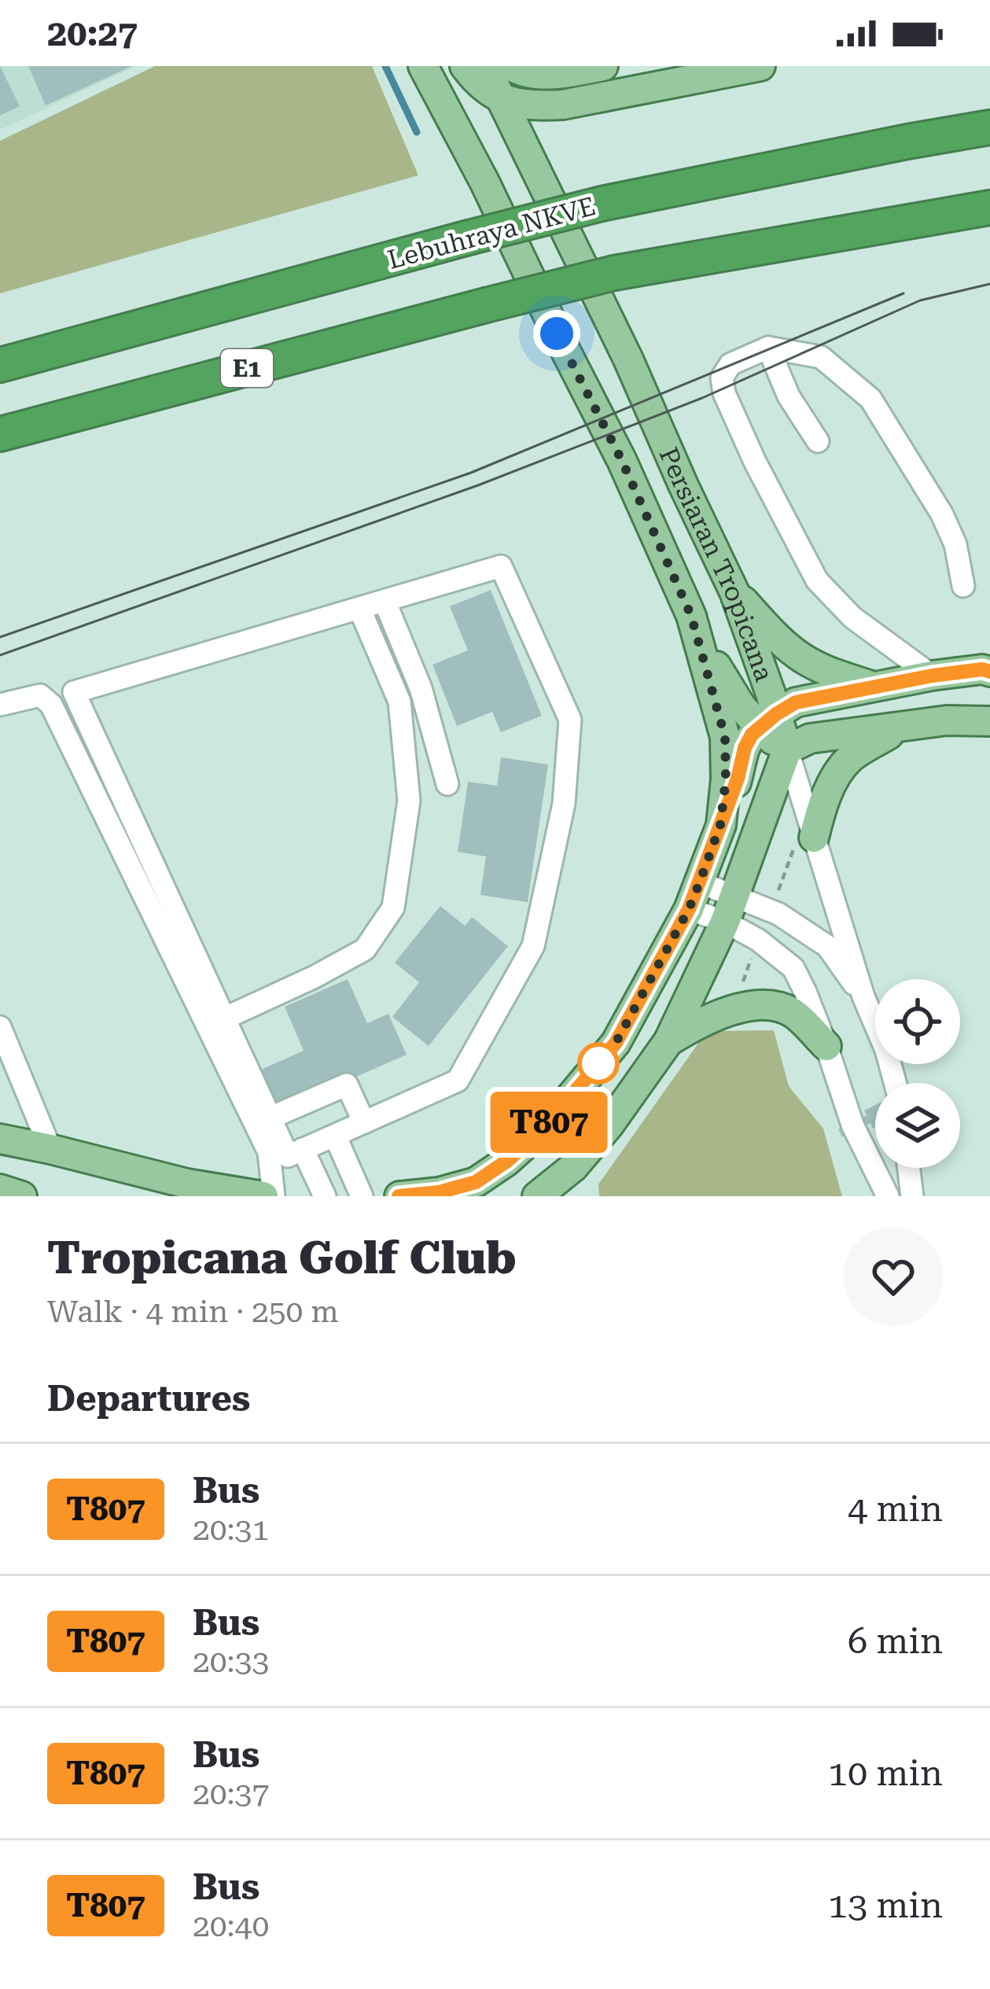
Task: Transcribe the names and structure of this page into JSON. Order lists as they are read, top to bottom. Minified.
{"streets":{"highway":["Lebuhraya NKVE","E1"],"main road":["Persiaran Tropicana"]},"lines":["bus line T807"],"page":{"status":"20:27","on_map":"T807","heading":[["Tropicana Golf Club","Walk · 4 min · 250 m"],"Departures"],"list":[{"mark":"T807","name":"Bus","note":"20:31","value":"4 min"},{"mark":"T807","name":"Bus","note":"20:33","value":"6 min"},{"mark":"T807","name":"Bus","note":"20:37","value":"10 min"},{"mark":"T807","name":"Bus","note":"20:40","value":"13 min"}]}}
